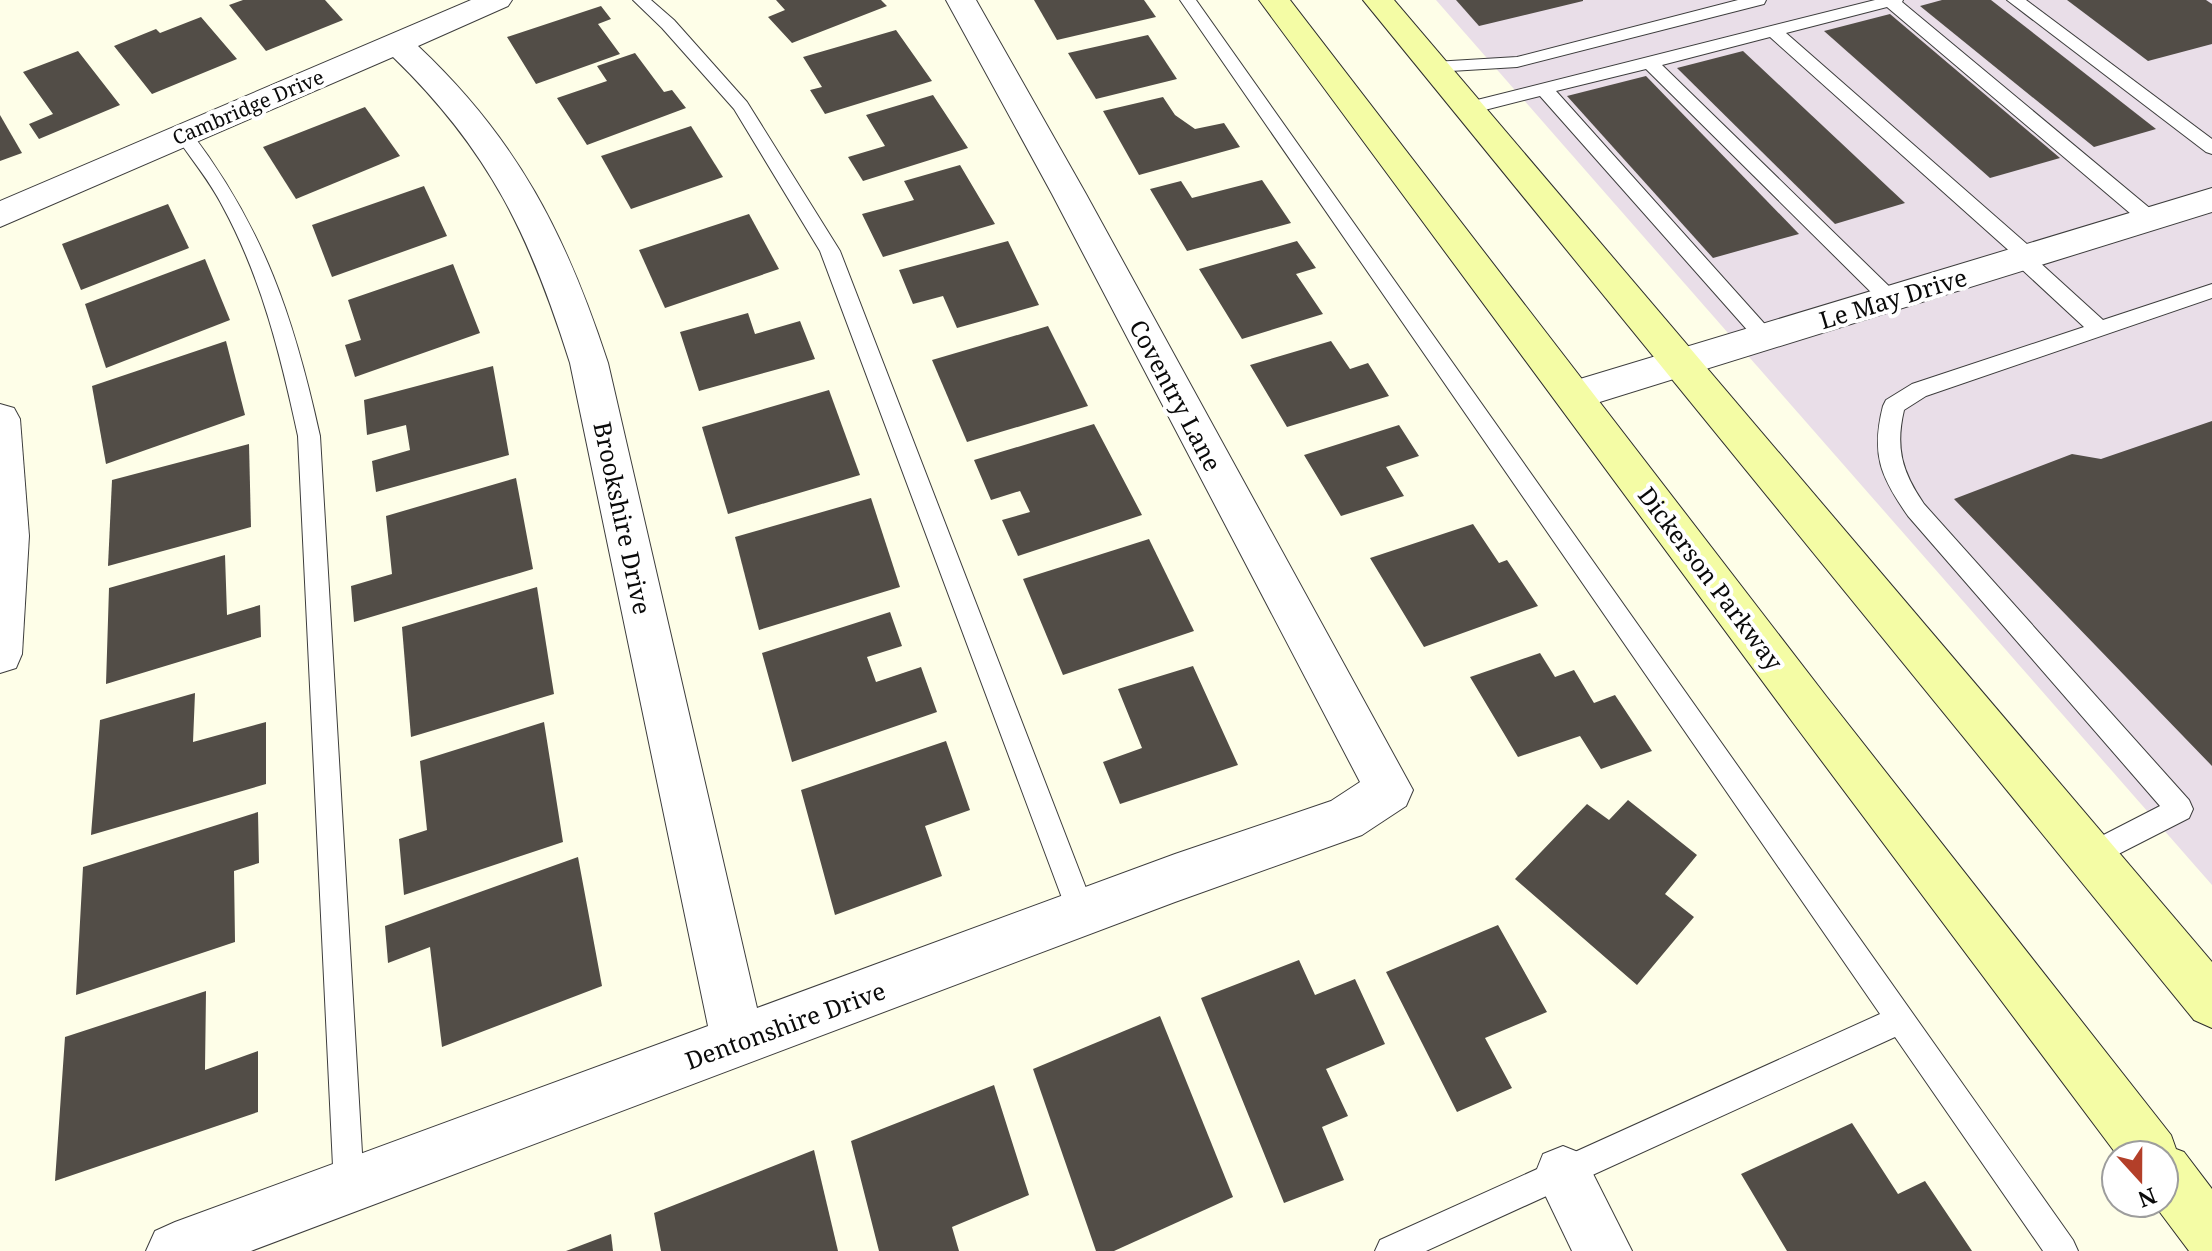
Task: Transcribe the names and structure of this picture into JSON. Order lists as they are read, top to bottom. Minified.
{"streets":{"main road":["Dickerson Parkway"],"street":["Cambridge Drive","Le May Drive","Coventry Lane","Brookshire Drive","Dentonshire Drive"]},"crossings":[["Cambridge Drive","Brookshire Drive"],["Le May Drive","Dickerson Parkway"],["Coventry Lane","Dentonshire Drive"],["Brookshire Drive","Dentonshire Drive"]],"north":"bottom"}
